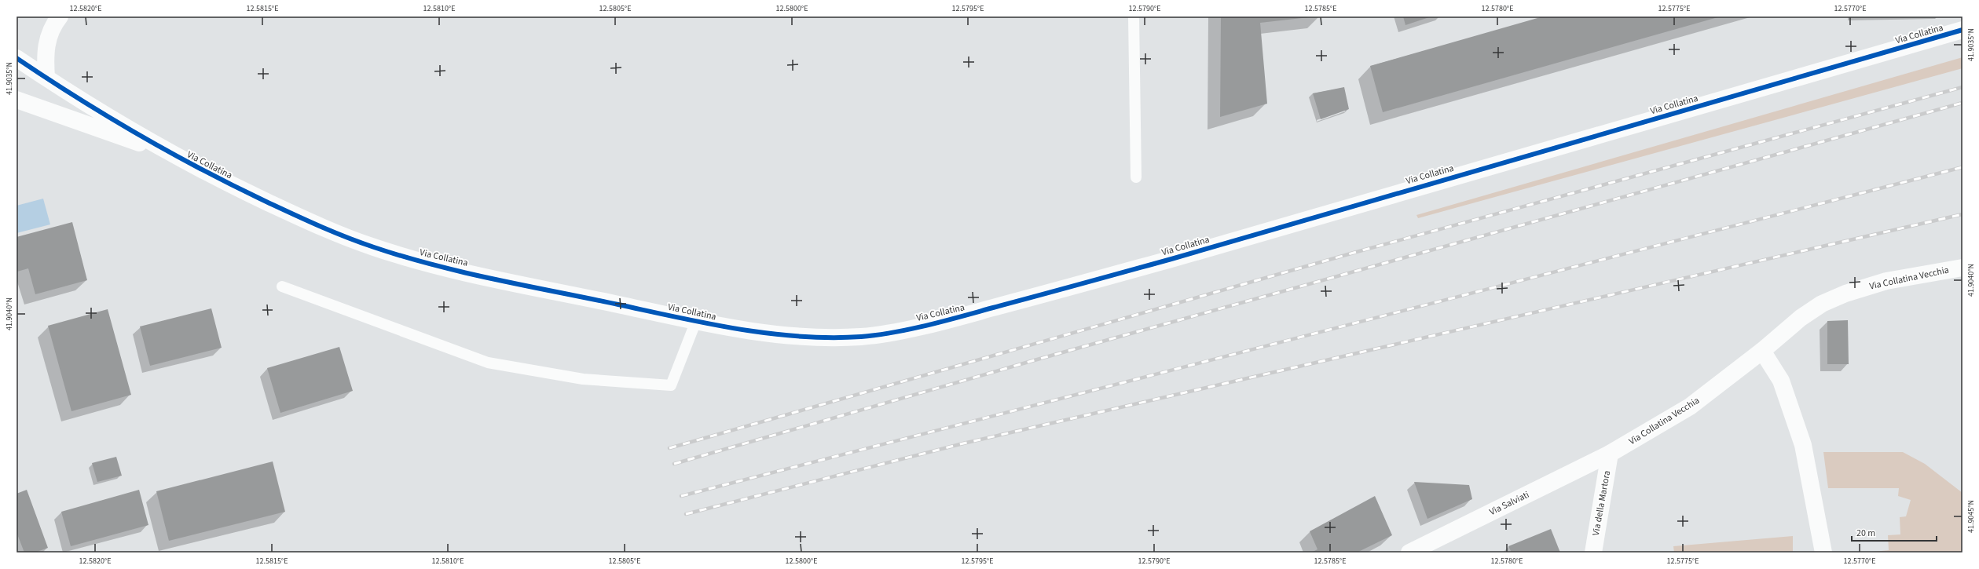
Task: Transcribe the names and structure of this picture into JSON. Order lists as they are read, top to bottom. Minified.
{"streets":{"street":["Via Collatina","Via Collatina Vecchia","Via Salviati","Via della Martora"]},"crossings":[["Via Collatina Vecchia","Via Salviati"],["Via Collatina Vecchia","Via della Martora"],["Via Salviati","Via della Martora"]],"scale_bar":"20 m","coordinates":["12.5820°E","12.5815°E","12.5810°E","12.5805°E","12.5800°E","12.5795°E","12.5790°E","12.5785°E","12.5780°E","12.5775°E","12.5770°E","41.9035°N","41.9040°N","41.9045°N"]}
